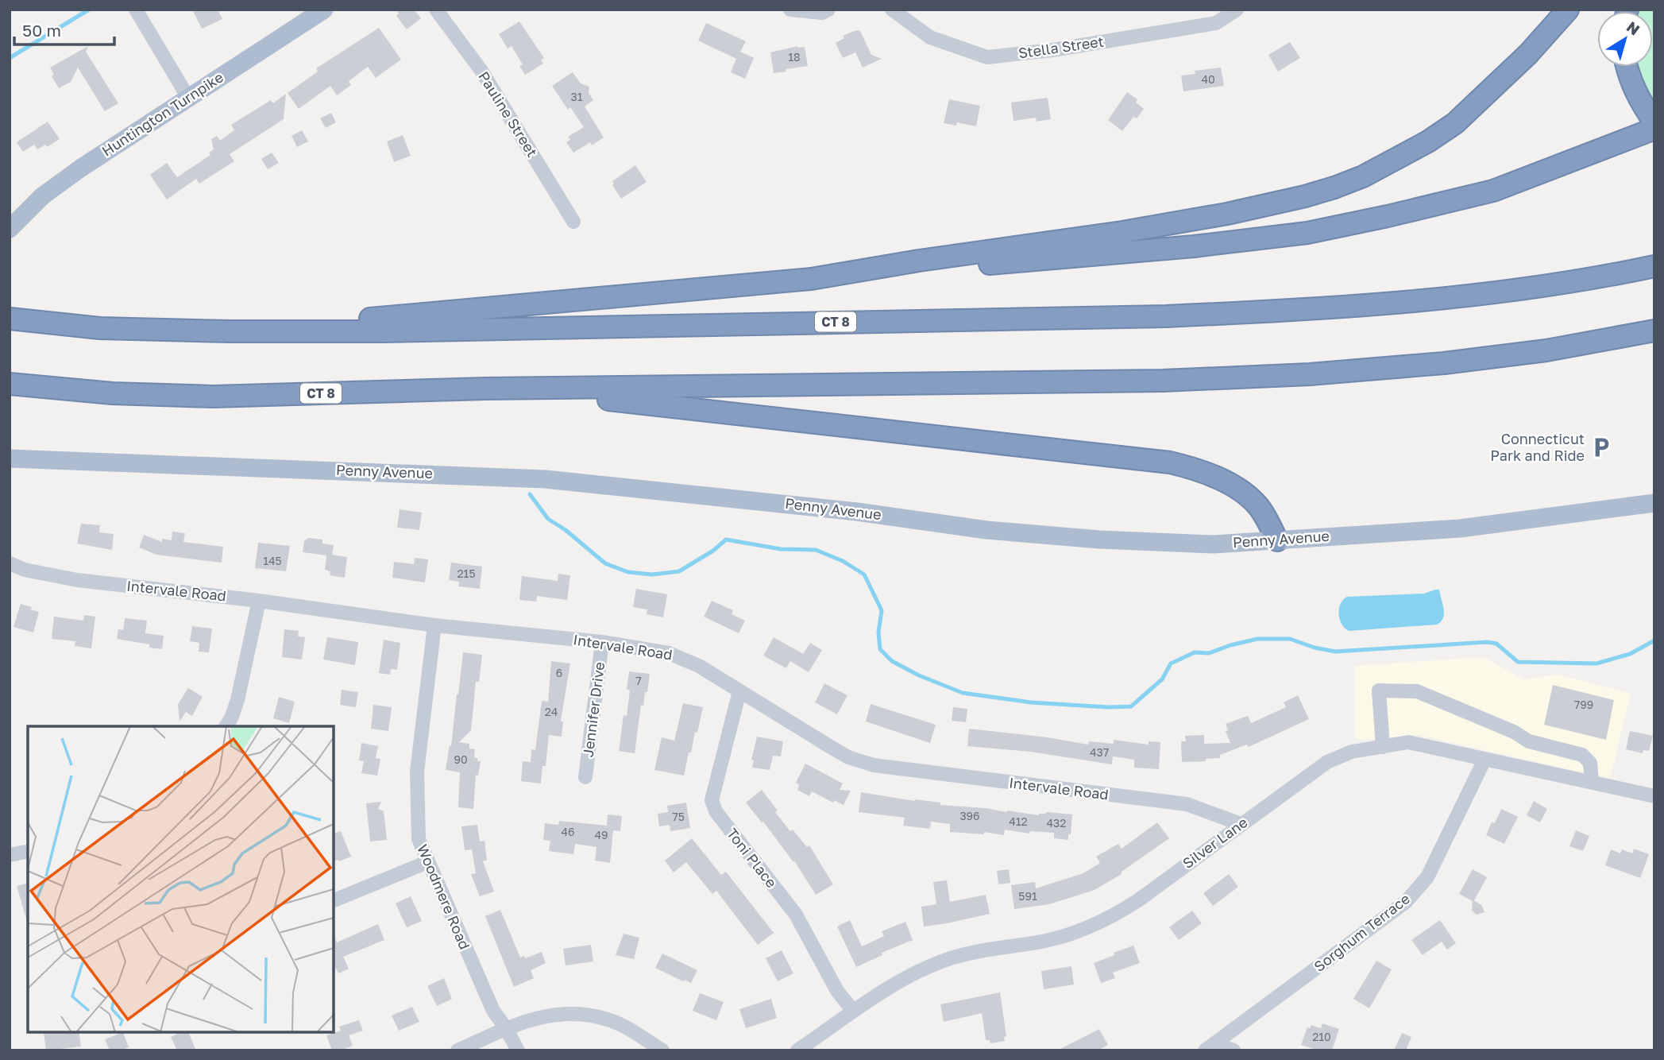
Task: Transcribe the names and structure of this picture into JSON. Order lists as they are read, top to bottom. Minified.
{"streets":{"highway":["CT 8"],"main road":["Huntington Turnpike","Penny Avenue"],"street":["Stella Street","Pauline Street","Intervale Road","Jennifer Drive","Silver Lane","Toni Place","Woodmere Road","Sorghum Terrace"]},"crossings":[["Intervale Road","Jennifer Drive"],["Intervale Road","Silver Lane"],["Intervale Road","Toni Place"],["Intervale Road","Woodmere Road"],["Silver Lane","Toni Place"],["Silver Lane","Sorghum Terrace"]],"places":{"parking":["Connecticut Park and Ride"]},"house_numbers":["18","40","31","145","215","6","7","799","24","437","90","396","75","412","432","46","49","591","210"],"scale_bar":"50 m","north":"top right"}
